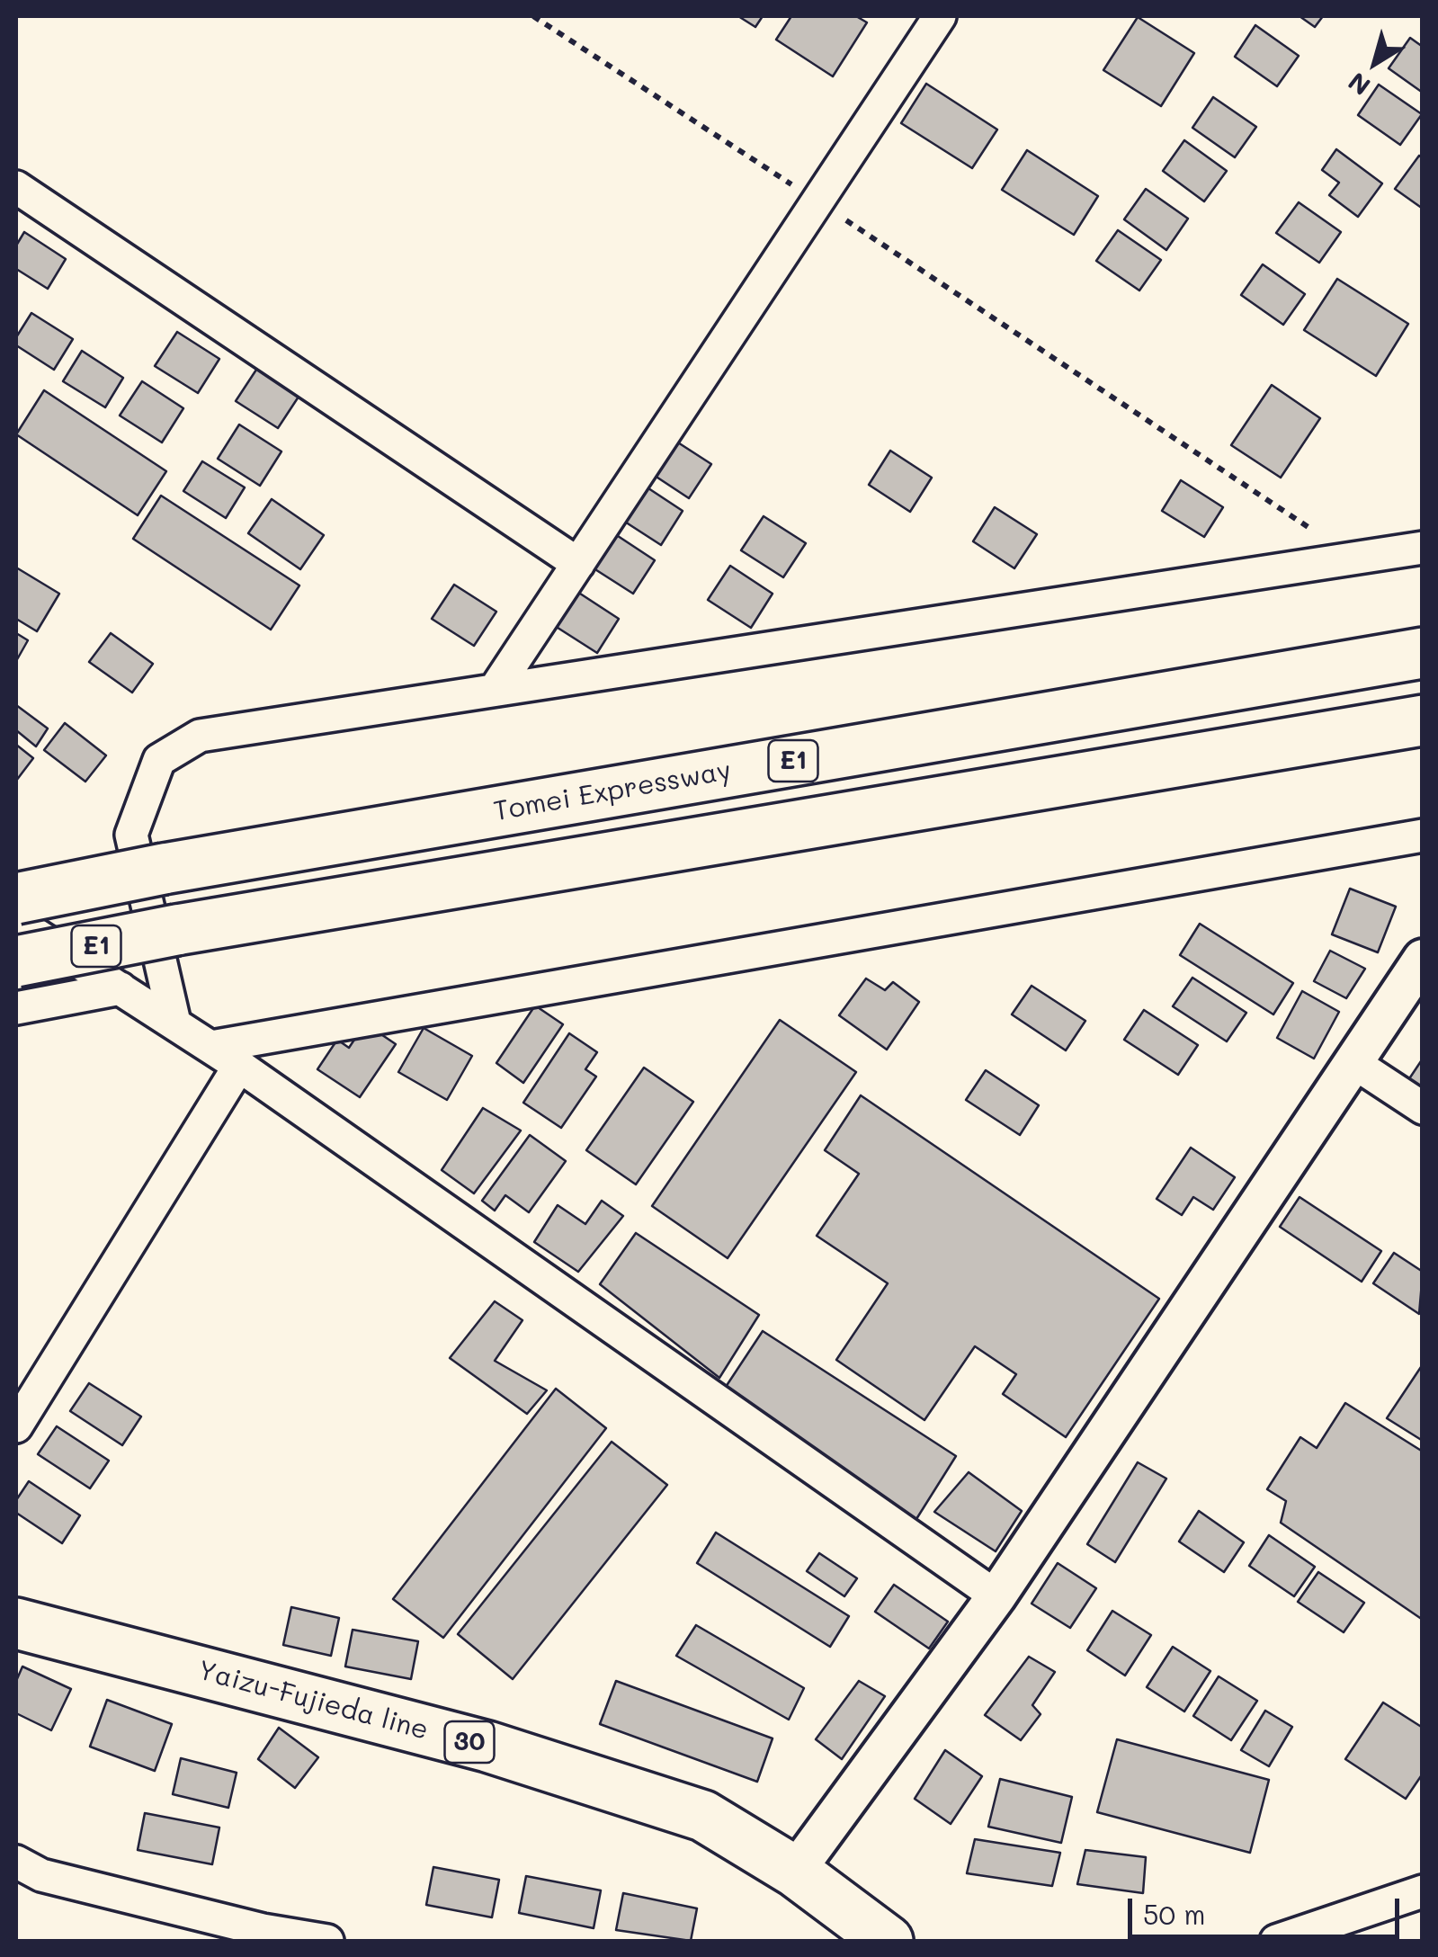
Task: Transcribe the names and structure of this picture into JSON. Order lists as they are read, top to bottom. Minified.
{"streets":{"main road":["E1","Tomei Expressway","Yaizu-Fujieda line","30"]},"scale_bar":"50 m","north":"bottom left"}
